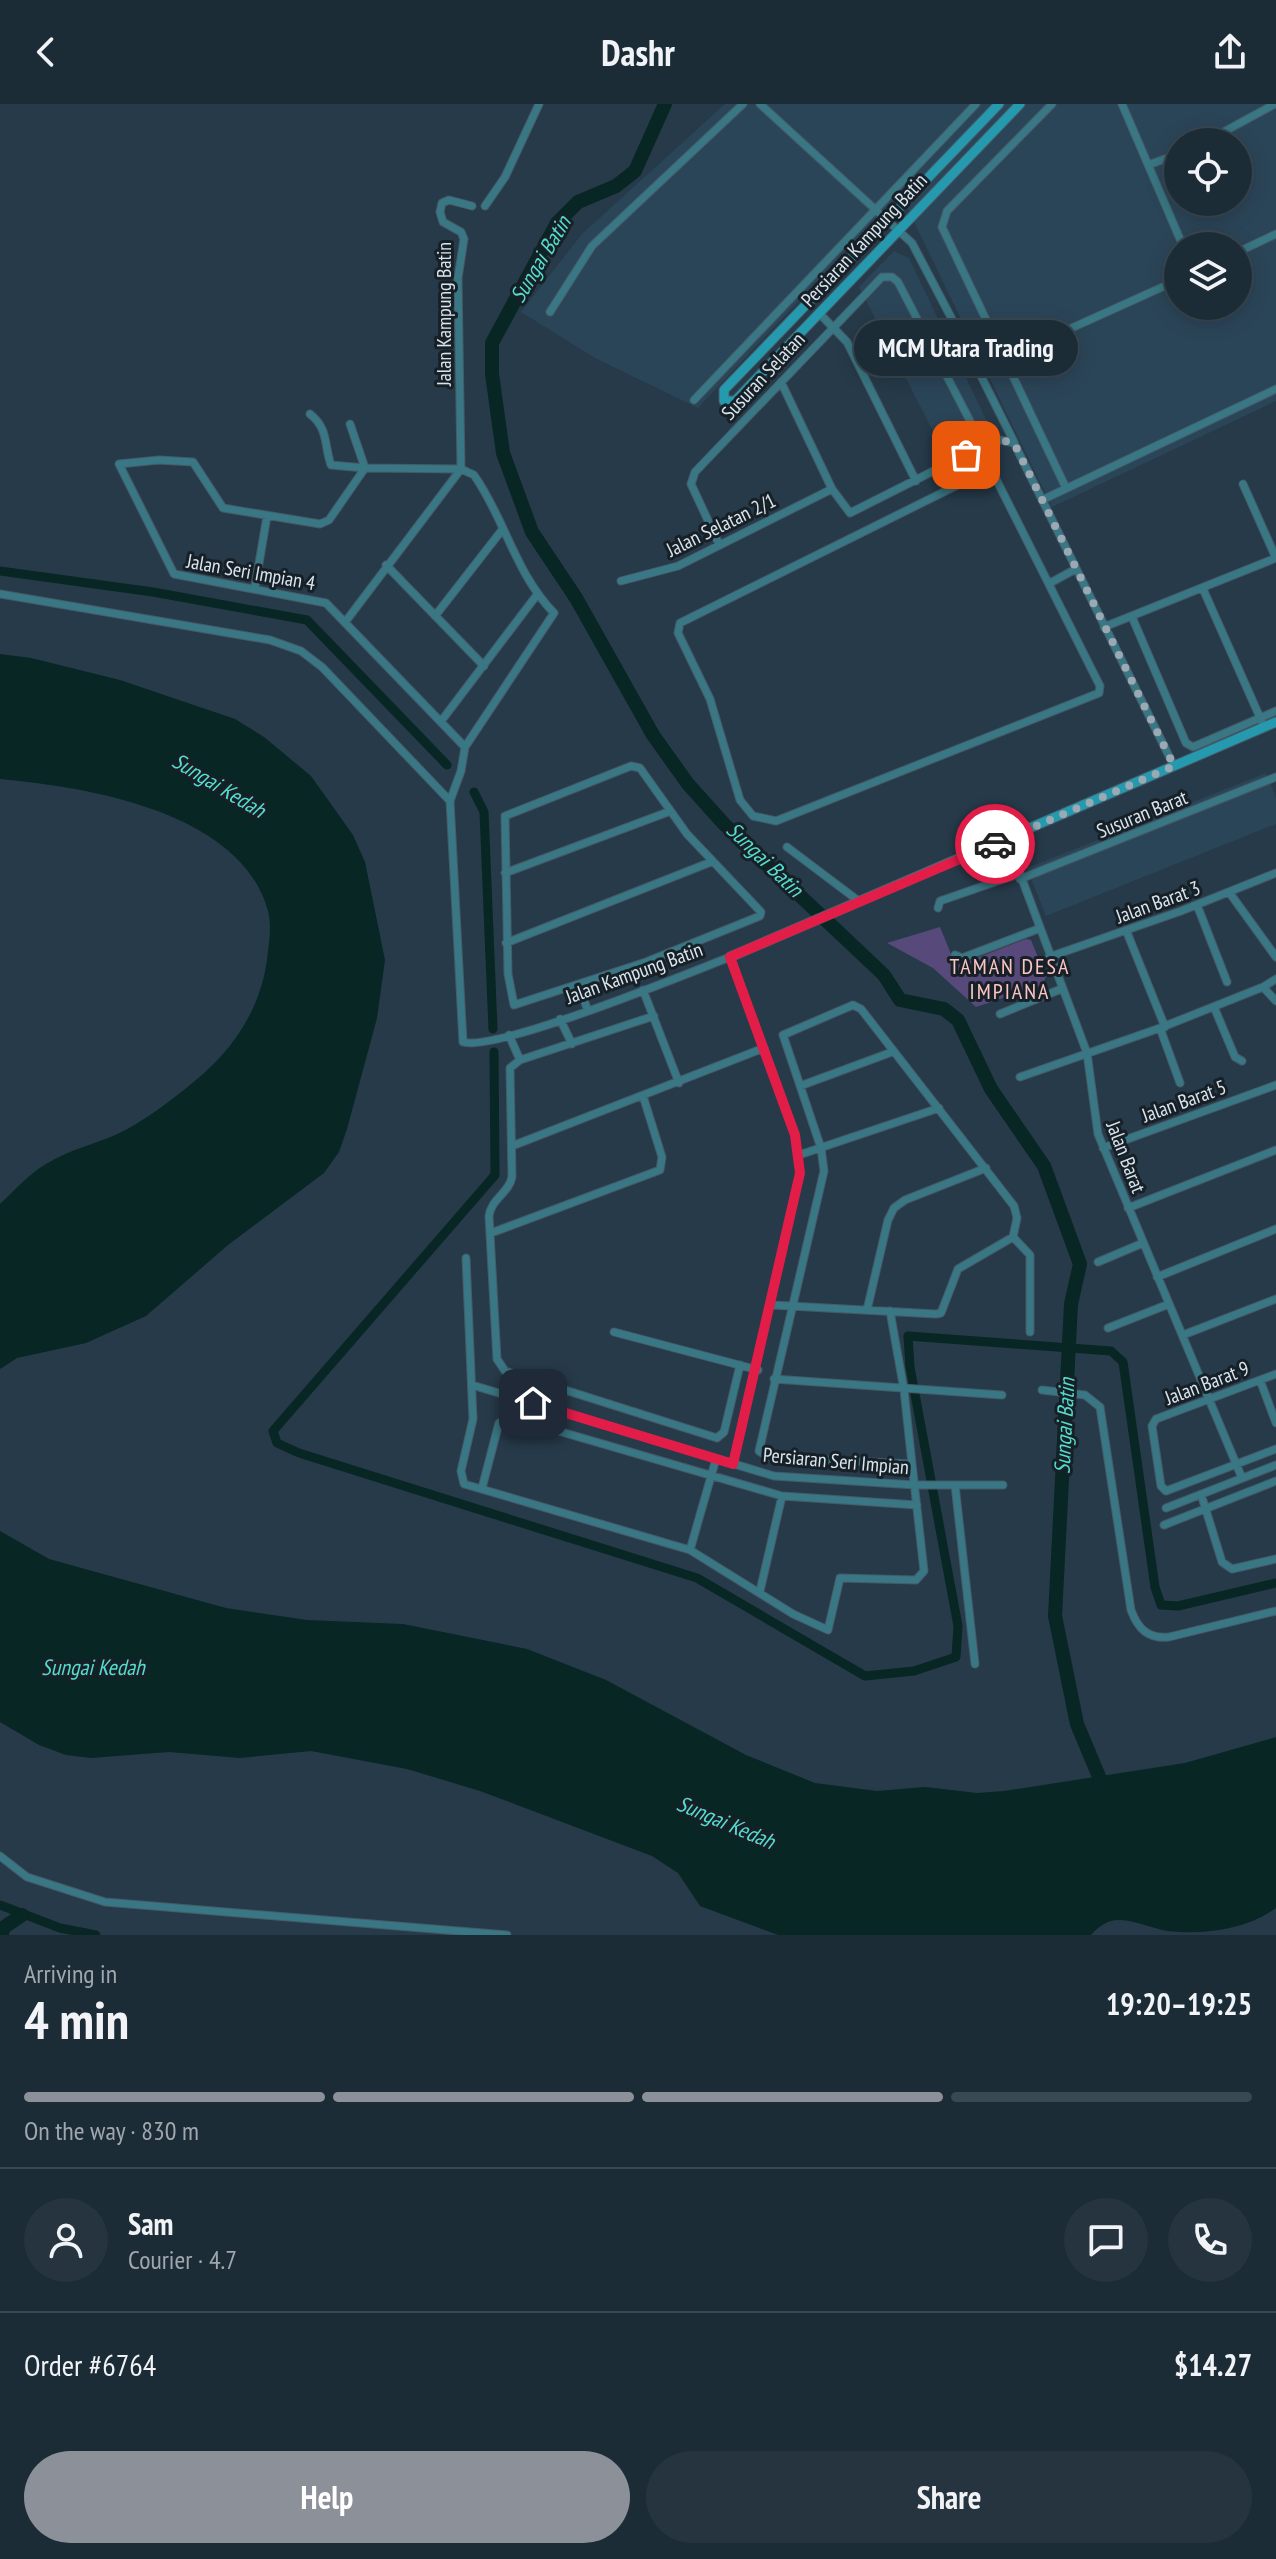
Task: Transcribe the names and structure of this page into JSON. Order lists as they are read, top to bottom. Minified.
{"streets":{"street":["Persiaran Kampung Batin","Jalan Kampung Batin","Susuran Selatan","Jalan Selatan 2/1","Jalan Seri Impian 4","Susuran Barat","Jalan Barat 3","Jalan Barat 5","Jalan Barat","Jalan Barat 9","Persiaran Seri Impian"]},"crossings":[["Jalan Kampung Batin","Jalan Barat"],["Susuran Selatan","Jalan Selatan 2/1"],["Susuran Barat","Jalan Barat"],["Jalan Barat 3","Jalan Barat"],["Jalan Barat 5","Jalan Barat"],["Jalan Barat","Jalan Barat 9"]],"districts":["TAMAN DESA IMPIANA"],"water":["Sungai Batin","Sungai Kedah"],"places":["MCM Utara Trading"],"page":{"header":"Dashr","bubble":"MCM Utara Trading","heading":["4 min","Arriving in","19:20–19:25"],"panel":["Sam","Courier · 4.7","Order #6764","$14.27"],"bar":"On the way · 830 m","buttons":["Help","Share"]}}
